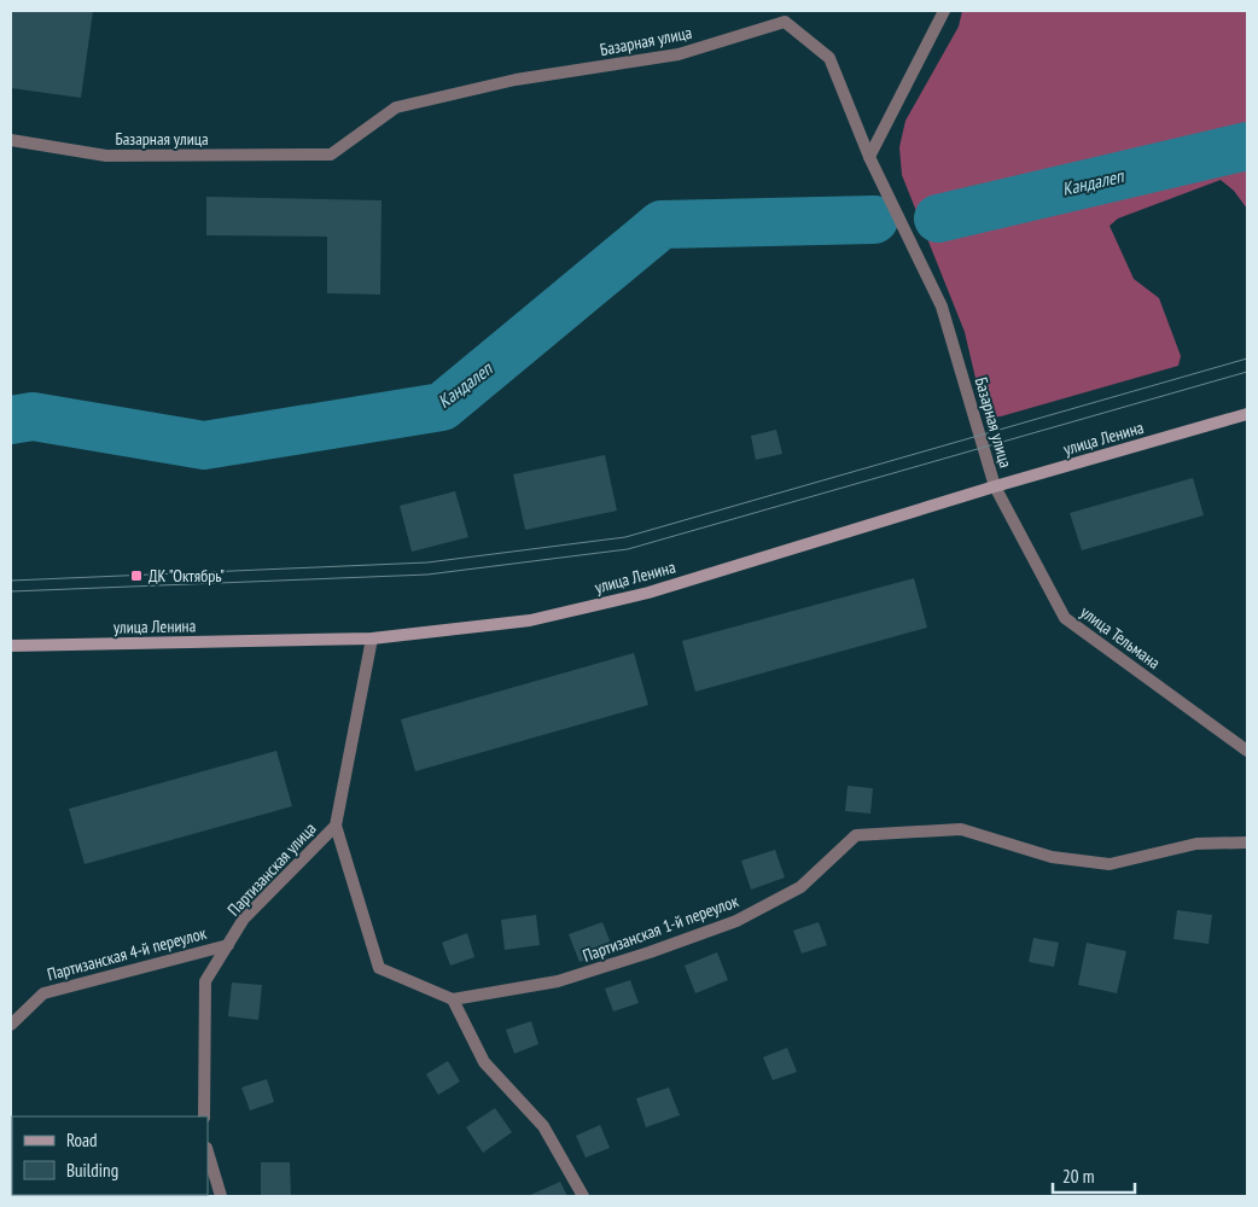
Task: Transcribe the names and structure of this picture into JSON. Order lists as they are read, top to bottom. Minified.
{"streets":{"main road":["улица Ленина"],"street":["Базарная улица","улица Тельмана","Партизанская улица","Партизанская 1-й переулок","Партизанская 4-й переулок"]},"crossings":[["Базарная улица","улица Ленина"],["Базарная улица","улица Тельмана"],["улица Ленина","улица Тельмана"],["улица Ленина","Партизанская улица"],["Партизанская улица","Партизанская 4-й переулок"]],"water":["Кандалеп"],"places":{"transit":["ДК \"Октябрь\""]},"legend":["Road","Building"],"scale_bar":"20 m"}
